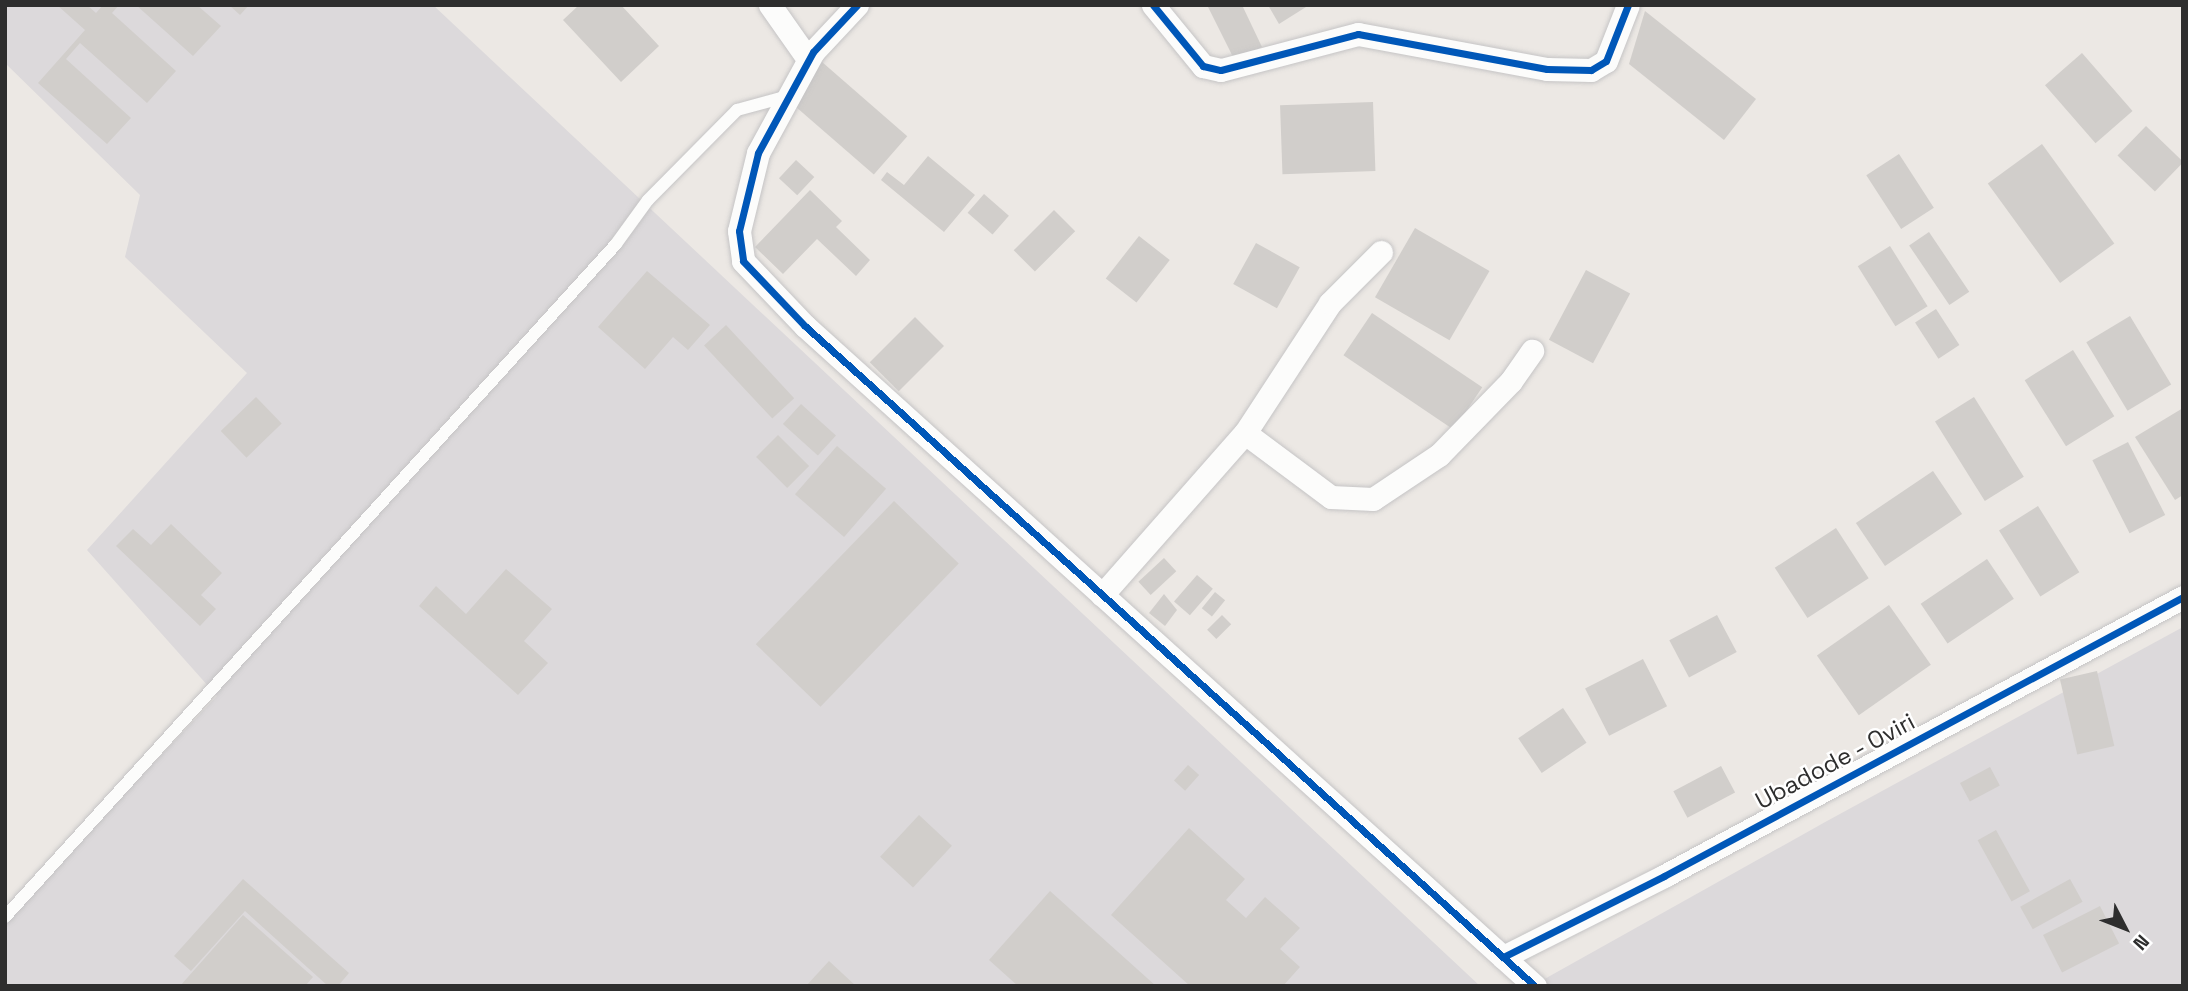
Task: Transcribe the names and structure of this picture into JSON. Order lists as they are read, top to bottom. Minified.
{"streets":{"street":["Ubadode - Oviri"]},"north":"bottom right"}
